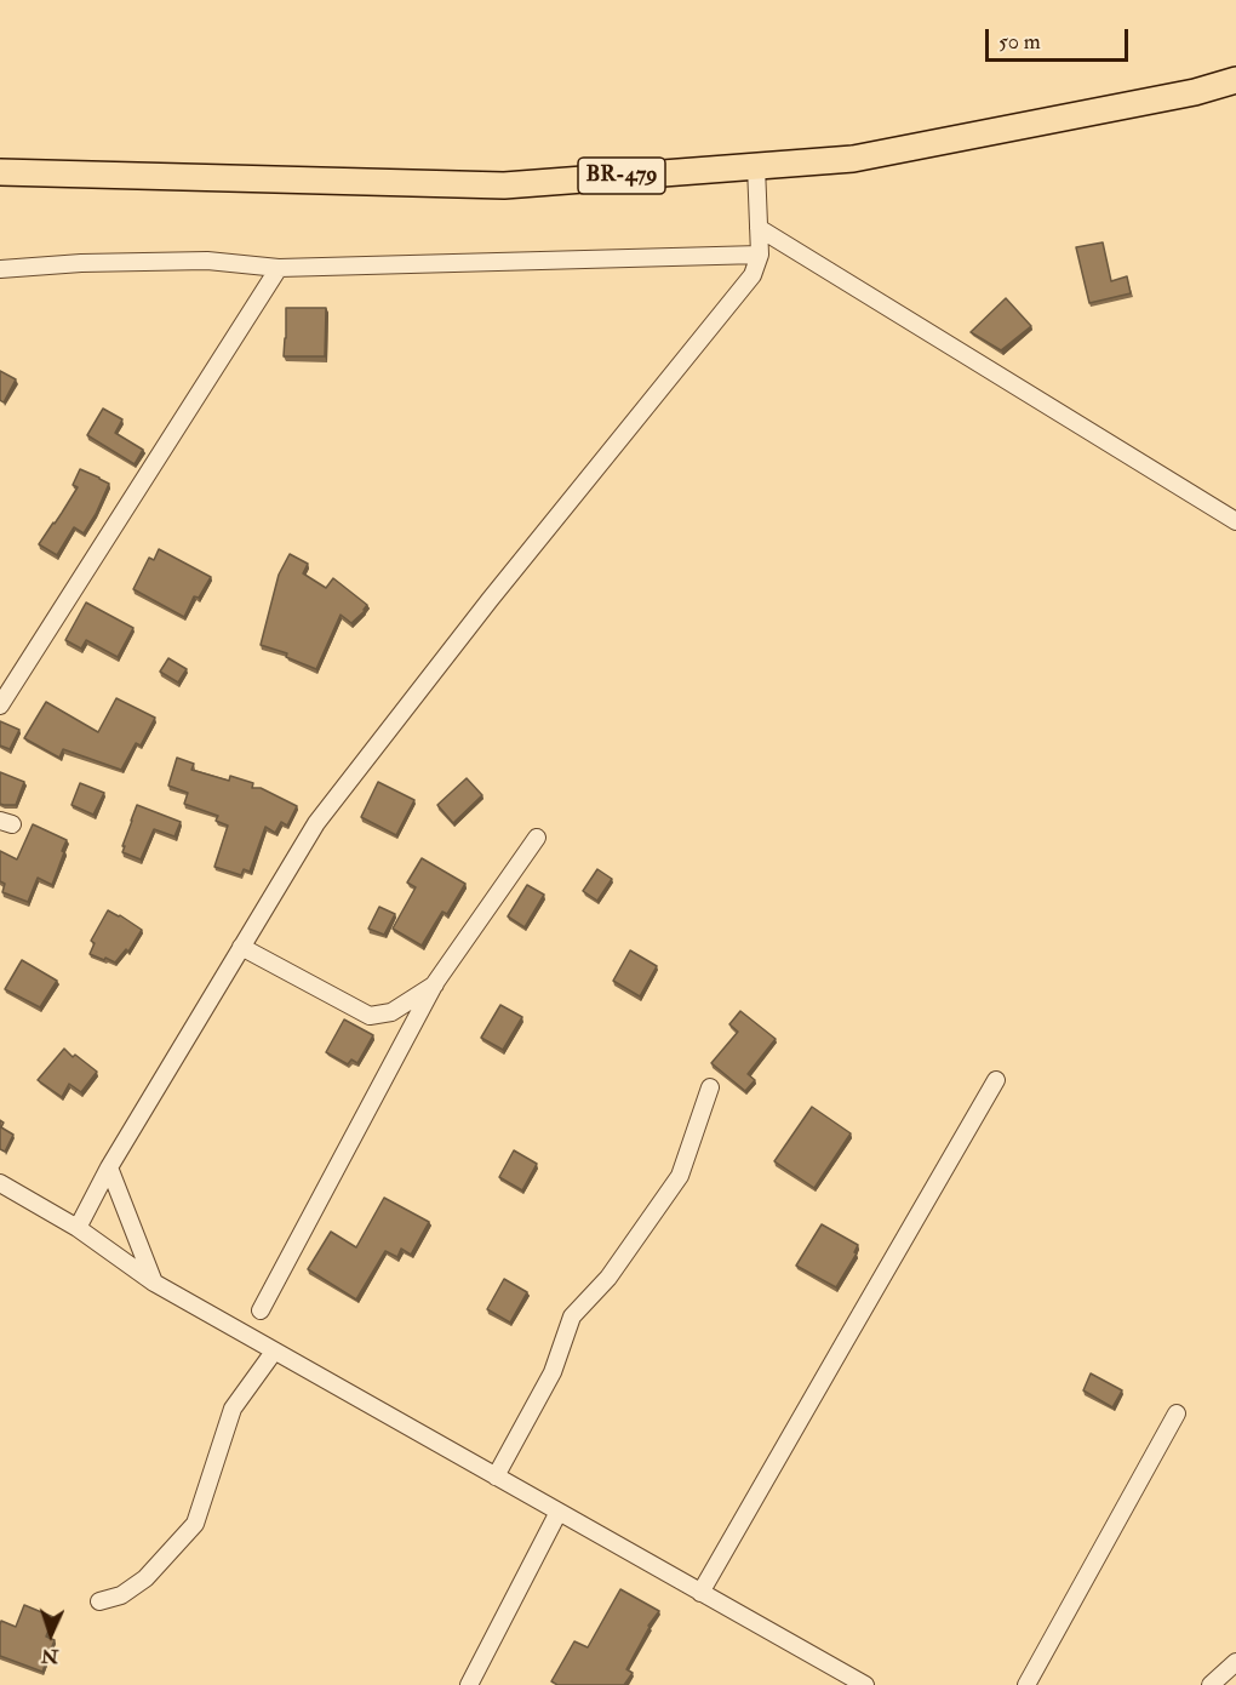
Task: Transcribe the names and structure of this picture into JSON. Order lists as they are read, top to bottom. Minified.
{"streets":{"main road":["BR-479"]},"scale_bar":"50 m","north":"bottom"}
